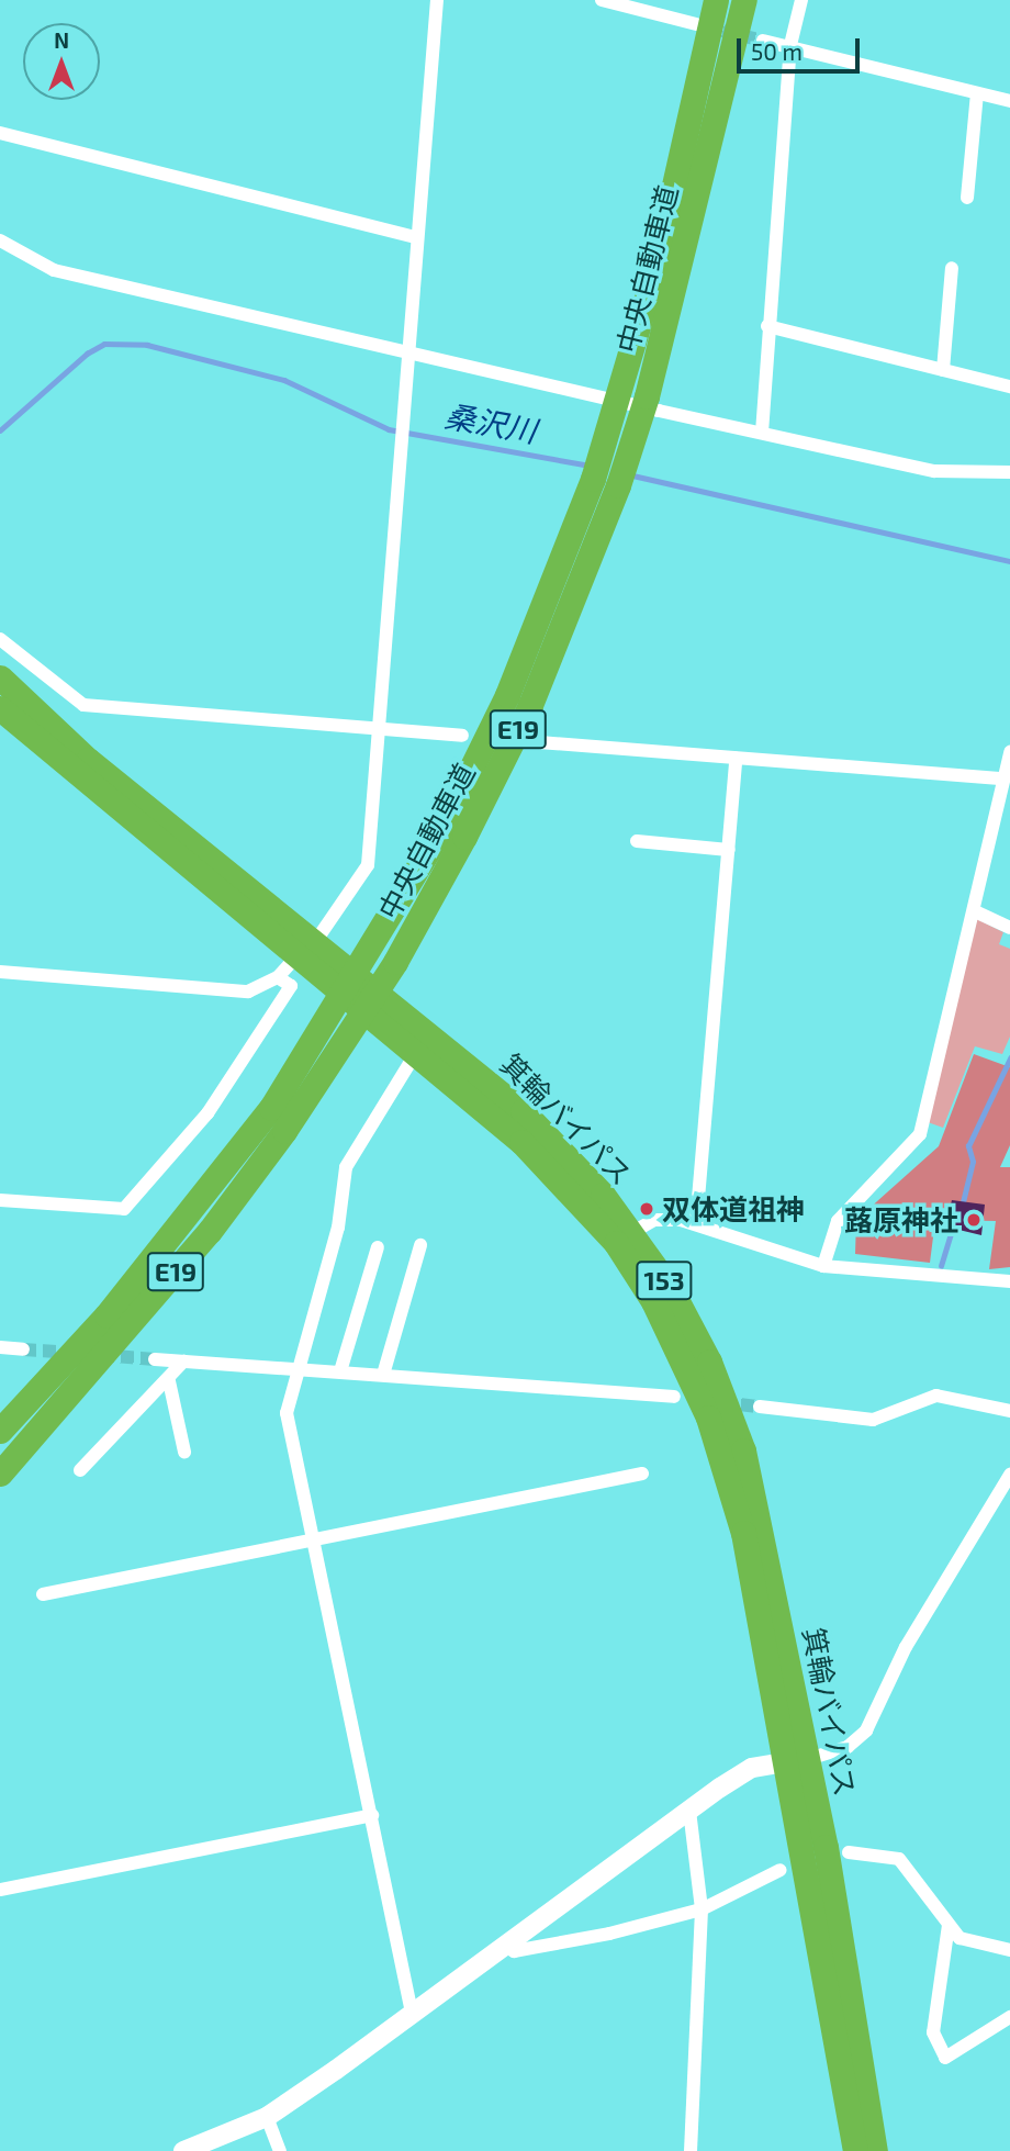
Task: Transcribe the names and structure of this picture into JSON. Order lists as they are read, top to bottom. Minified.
{"streets":{"highway":["中央自動車道","E19","箕輪バイパス","153"]},"water":["桑沢川"],"places":["双体道祖神","蕗原神社"],"scale_bar":"50 m","north":"top"}
